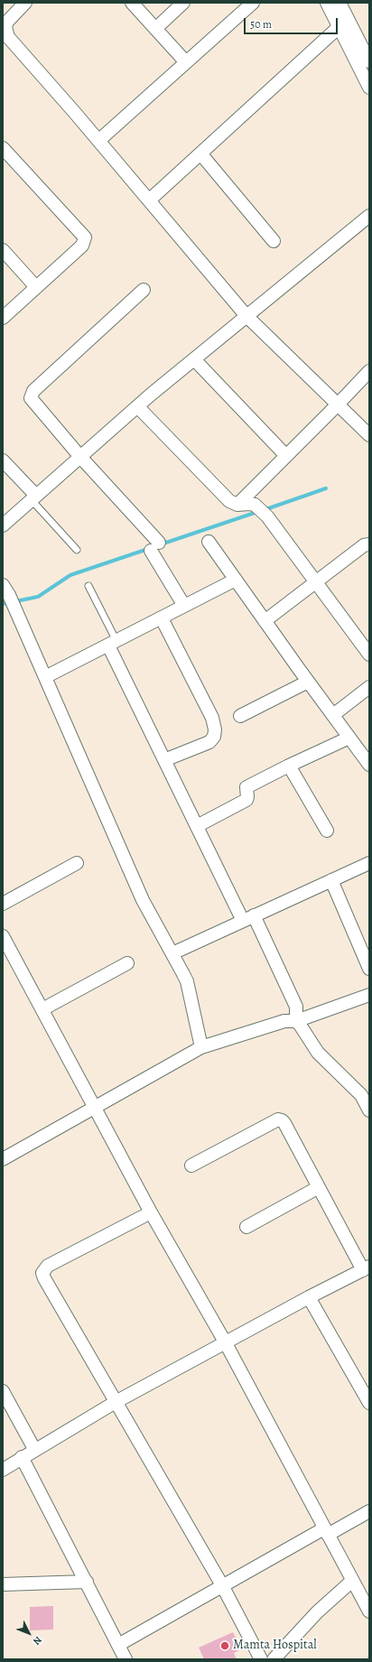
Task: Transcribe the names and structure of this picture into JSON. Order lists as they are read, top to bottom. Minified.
{"places":["Mamta Hospital"],"scale_bar":"50 m","north":"bottom right"}
